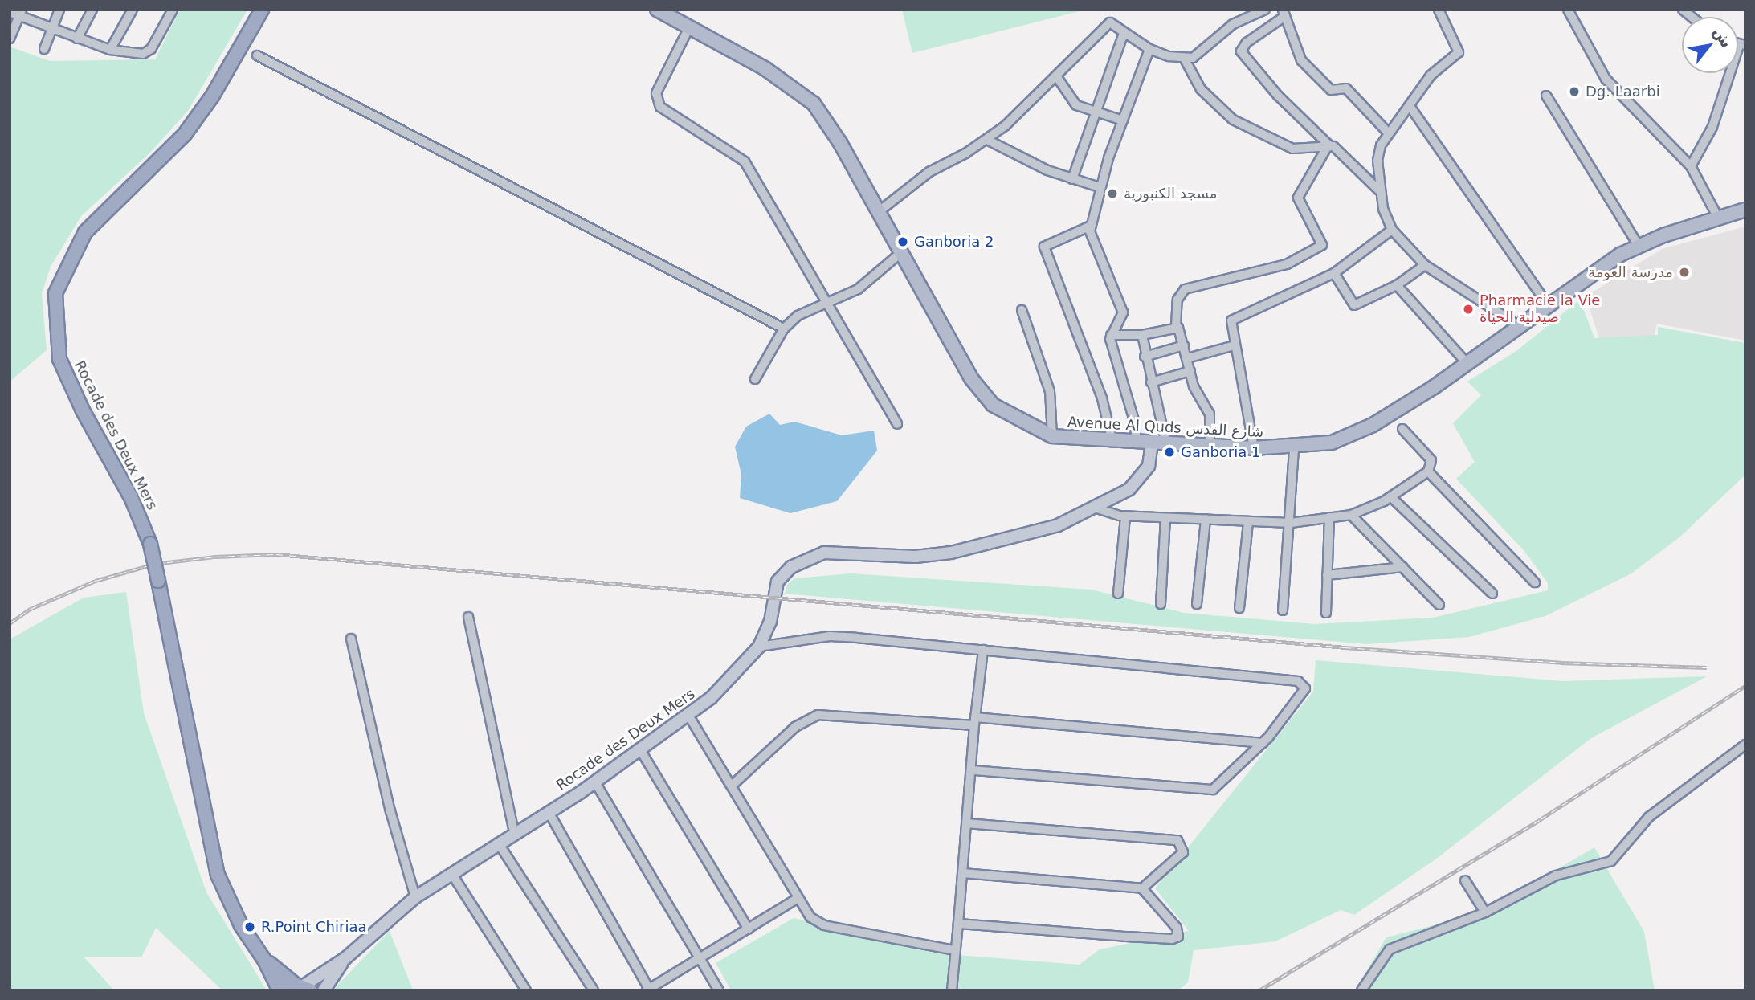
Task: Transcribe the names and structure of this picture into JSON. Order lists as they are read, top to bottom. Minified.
{"streets":{"highway":["Rocade des Deux Mers"],"main road":["Avenue Al Quds شارع القدس"]},"crossings":[["Avenue Al Quds شارع القدس","Rocade des Deux Mers"]],"places":["Dg. Laarbi","مسجد الكنبورية","Ganboria 2","مدرسة العومة","Pharmacie la Vie صيدلية الحياة","Ganboria 1","R.Point Chiriaa"],"north":"top right"}
